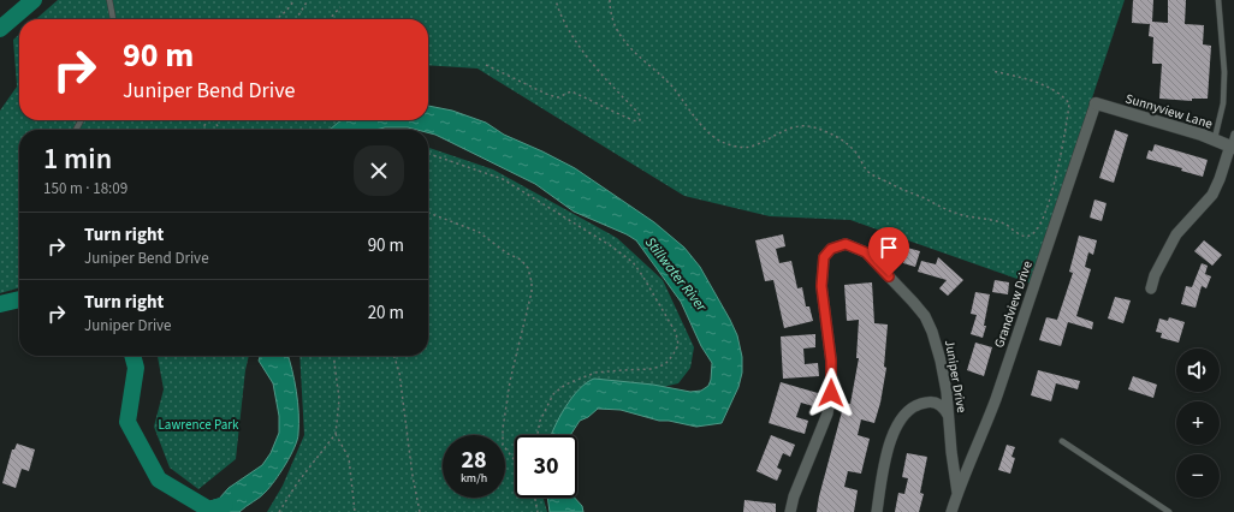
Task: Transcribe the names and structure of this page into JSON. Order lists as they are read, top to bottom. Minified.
{"streets":{"street":["Sunnyview Lane","Grandview Drive","Juniper Drive"]},"crossings":[["Sunnyview Lane","Grandview Drive"],["Grandview Drive","Juniper Drive"]],"water":["Stillwater River"],"parks":["Lawrence Park"],"page":{"turn":["90 m","Juniper Bend Drive"],"heading":["1 min","150 m · 18:09"],"list":[{"name":"Turn right","note":"Juniper Bend Drive","value":"90 m"},{"name":"Turn right","note":"Juniper Drive","value":"20 m"}],"map_buttons":["+","−"],"speed":"28 km/h","limit":"30"}}
